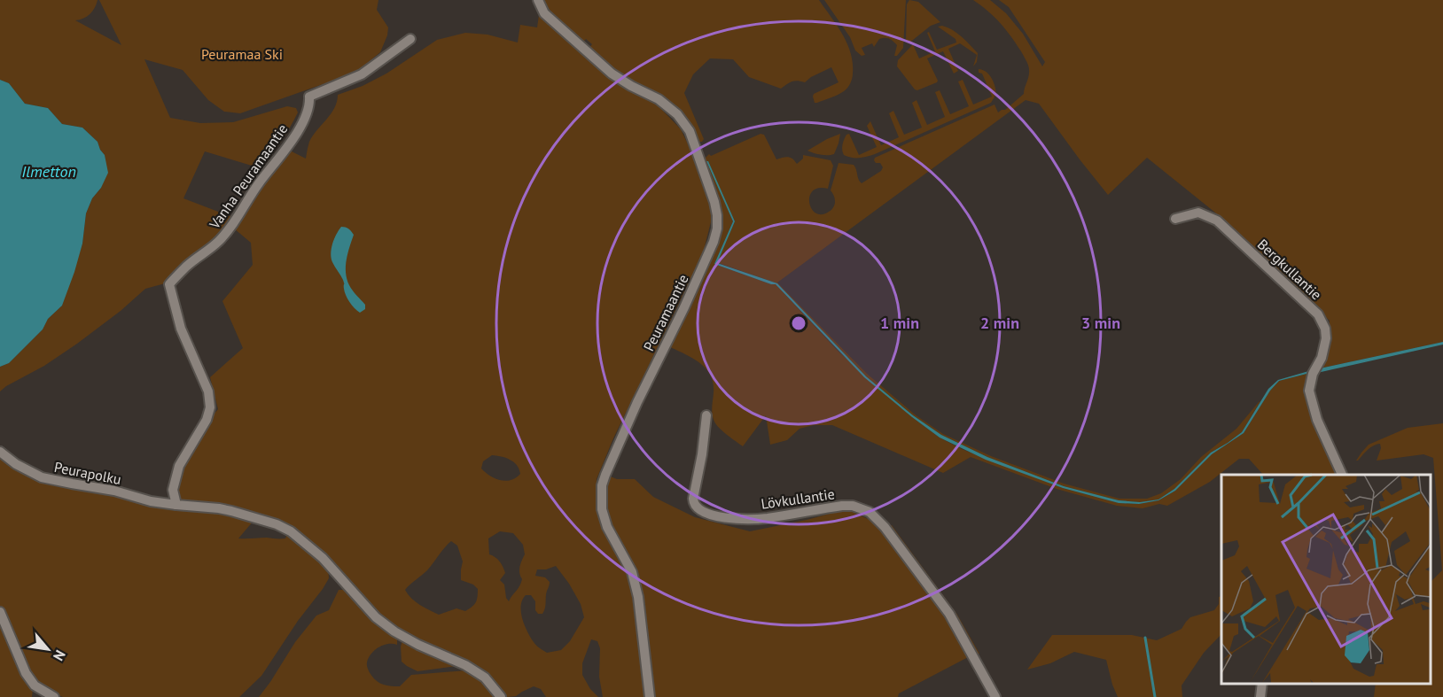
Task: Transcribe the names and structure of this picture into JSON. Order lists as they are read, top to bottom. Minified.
{"streets":{"street":["Vanha Peuramaantie","Bergkullantie","Peuramaantie","Peurapolku","Lövkullantie"]},"crossings":[["Vanha Peuramaantie","Peurapolku"]],"water":["Ilmetton"],"parks":["Peuramaa Ski"],"north":"bottom right","rings":["1 min","2 min","3 min"]}
